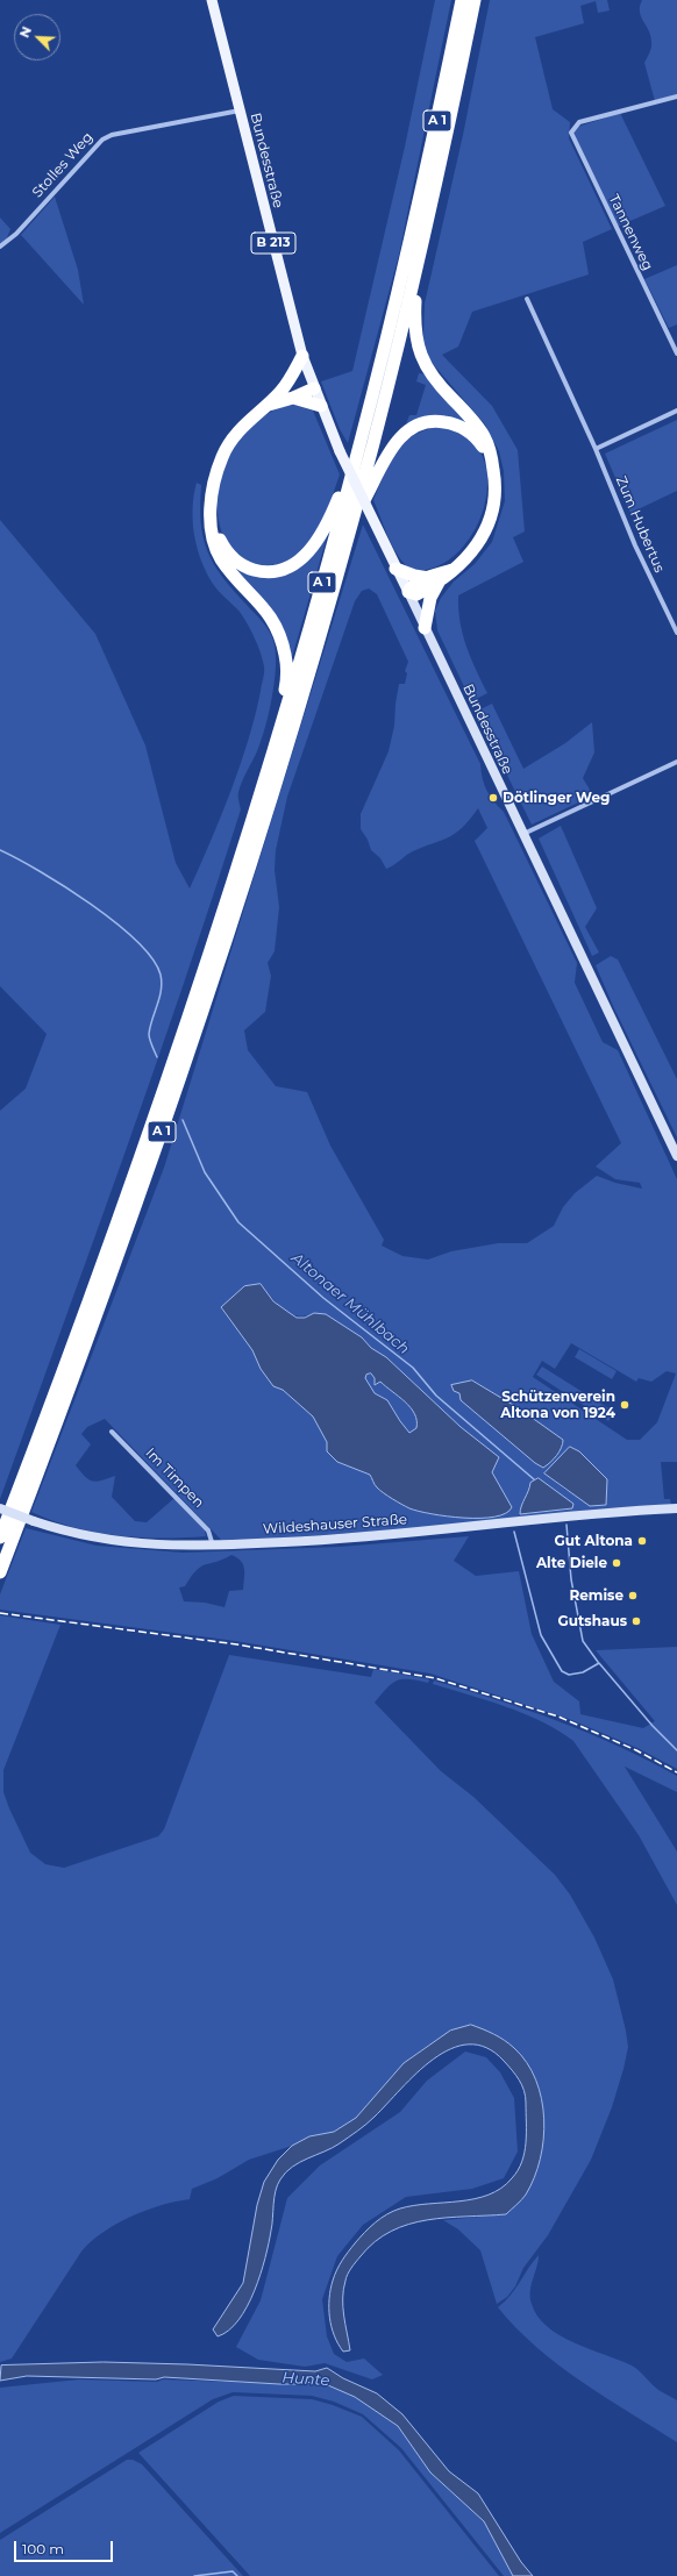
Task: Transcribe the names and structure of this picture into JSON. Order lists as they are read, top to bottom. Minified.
{"streets":{"highway":["A 1"],"main road":["Bundesstraße","B 213","Wildeshauser Straße"],"street":["Stolles Weg","Tannenweg","Zum Hubertus","Im Timpen"]},"crossings":[["Bundesstraße","Stolles Weg"],["Im Timpen","Wildeshauser Straße"]],"water":["Altonaer Mühlbach","Hunte"],"places":["Dötlinger Weg","Schützenverein Altona von 1924","Gut Altona","Alte Diele","Remise","Gutshaus"],"scale_bar":"100 m","north":"top left"}
